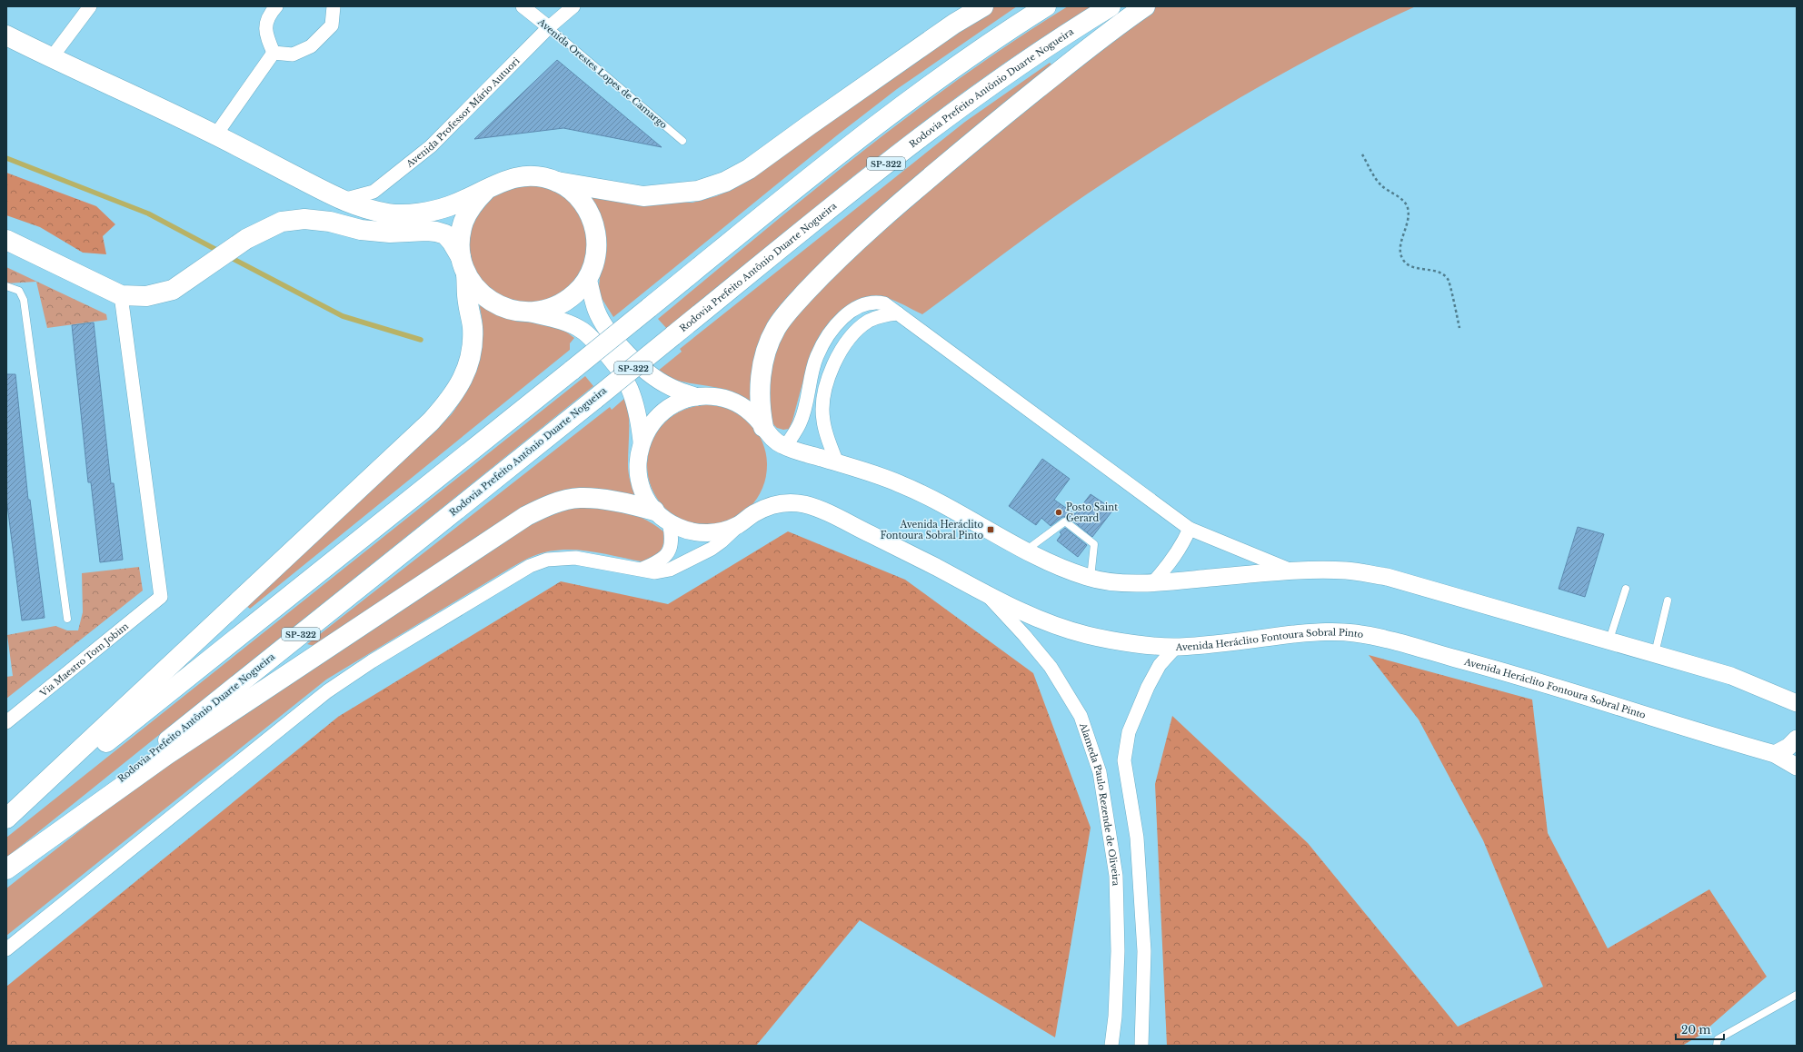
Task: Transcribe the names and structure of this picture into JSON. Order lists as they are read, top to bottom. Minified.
{"streets":{"main road":["Rodovia Prefeito Antônio Duarte Nogueira","SP-322"],"street":["Avenida Orestes Lopes de Camargo","Avenida Professor Mário Autuori","Avenida Heráclito Fontoura Sobral Pinto","Via Maestro Tom Jobim","Alameda Paulo Rezende de Oliveira"]},"crossings":[["Avenida Orestes Lopes de Camargo","Avenida Professor Mário Autuori"],["Avenida Heráclito Fontoura Sobral Pinto","Alameda Paulo Rezende de Oliveira"]],"places":{"other":["Posto Saint Gerard"],"transit":["Avenida Heráclito Fontoura Sobral Pinto"]},"scale_bar":"20 m"}
